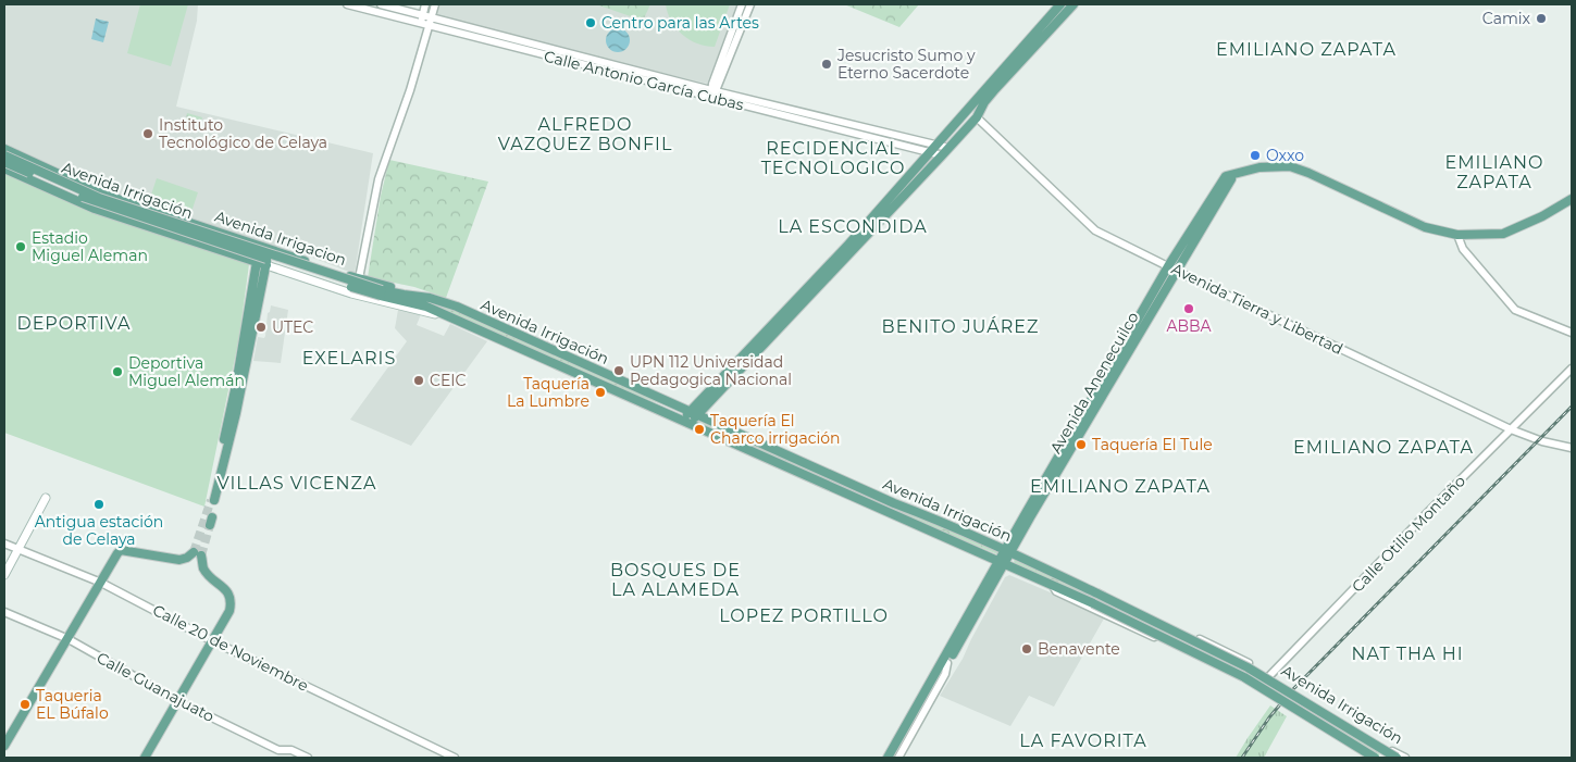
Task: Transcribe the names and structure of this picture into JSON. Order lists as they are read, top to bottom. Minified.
{"streets":{"main road":["Avenida Irrigación","Avenida Irrigacion","Avenida Anenecuilco"],"street":["Calle Antonio García Cubas","Avenida Tierra y Libertad","Calle Otilio Montaño","Calle 20 de Noviembre","Calle Guanajuato"]},"crossings":[["Avenida Irrigación","Avenida Irrigacion"],["Avenida Irrigación","Avenida Anenecuilco"],["Avenida Irrigación","Calle Otilio Montaño"],["Avenida Tierra y Libertad","Avenida Anenecuilco"],["Avenida Tierra y Libertad","Calle Otilio Montaño"]],"districts":["EMILIANO ZAPATA","ALFREDO VAZQUEZ BONFIL","RECIDENCIAL TECNOLOGICO","EMILIANO ZAPATA","LA ESCONDIDA","DEPORTIVA","BENITO JUÁREZ","EXELARIS","EMILIANO ZAPATA","VILLAS VICENZA","EMILIANO ZAPATA","BOSQUES DE LA ALAMEDA","LOPEZ PORTILLO","NAT THA HI","LA FAVORITA"],"places":["Camix","Centro para las Artes","Jesucristo Sumo y Eterno Sacerdote","Instituto Tecnológico de Celaya","Oxxo","Estadio Miguel Aleman","ABBA","UTEC","UPN 112 Universidad Pedagogica Nacional","Deportiva Miguel Alemán","CEIC","Taquería La Lumbre","Taquería El Charco irrigación","Taquería El Tule","Antigua estación de Celaya","Benavente","Taqueria EL Búfalo"]}
